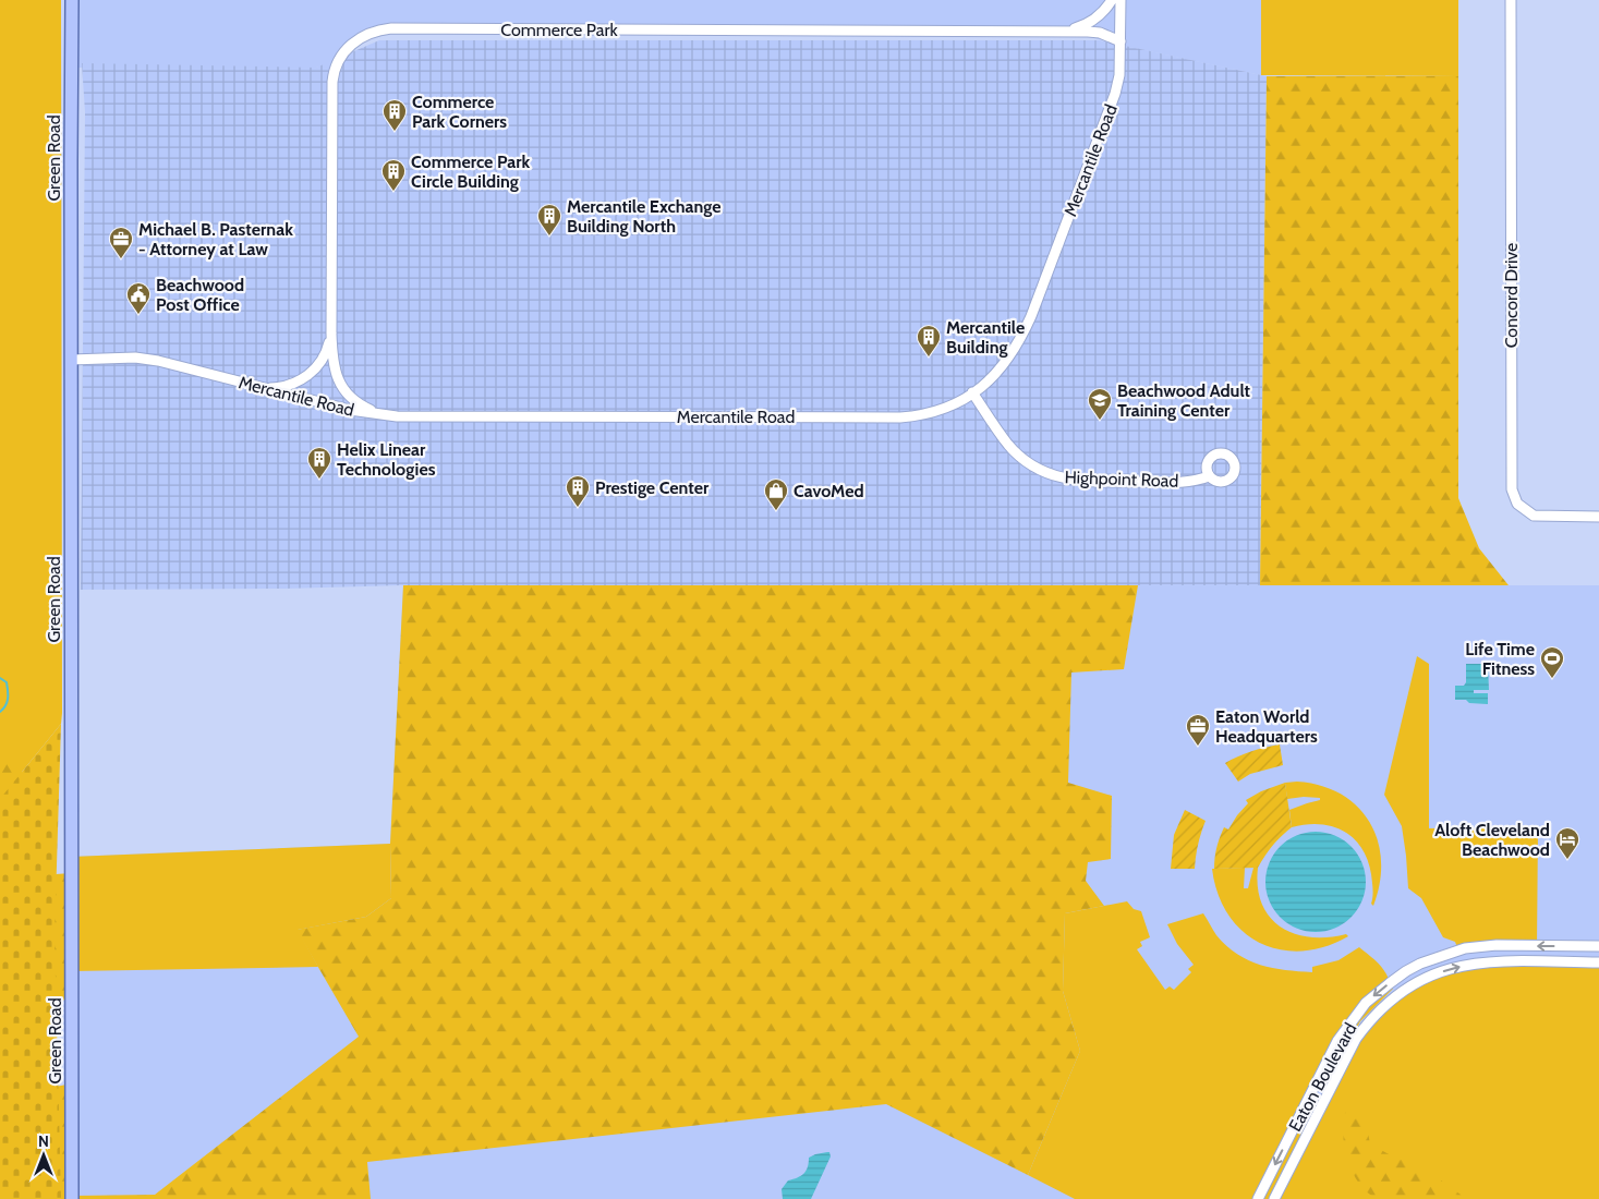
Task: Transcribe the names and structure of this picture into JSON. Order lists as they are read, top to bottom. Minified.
{"streets":{"main road":["Green Road"],"street":["Commerce Park","Mercantile Road","Concord Drive","Highpoint Road","Eaton Boulevard"]},"crossings":[["Commerce Park","Mercantile Road"],["Green Road","Mercantile Road"],["Mercantile Road","Highpoint Road"]],"places":{"building":["Commerce Park Corners","Commerce Park Circle Building","Mercantile Exchange Building North","Mercantile Building","Helix Linear Technologies","Prestige Center"],"office":["Michael B. Pasternak - Attorney at Law","Eaton World Headquarters"],"public building":["Beachwood Post Office"],"school or university":["Beachwood Adult Training Center"],"shop":["CavoMed"],"sports":["Life Time Fitness"],"hotel":["Aloft Cleveland Beachwood"]},"north":"top"}
